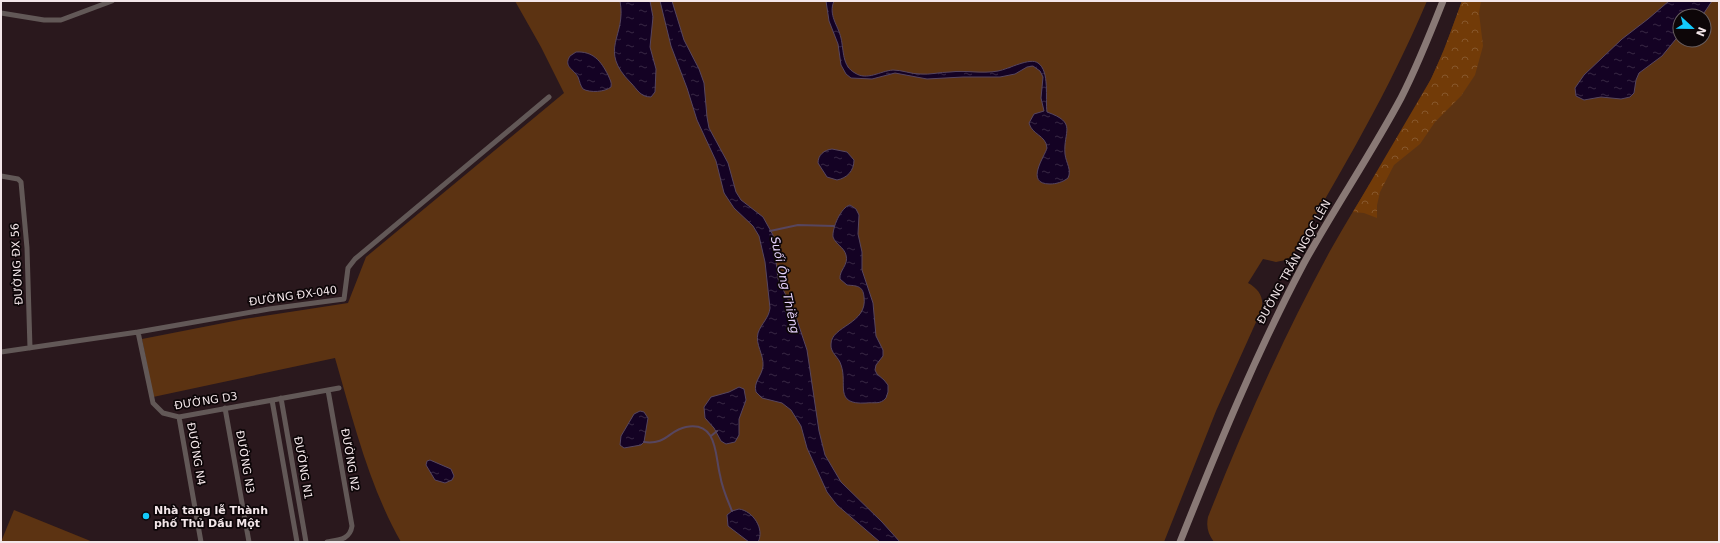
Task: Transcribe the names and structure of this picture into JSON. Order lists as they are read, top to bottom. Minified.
{"streets":{"street":["ĐƯỜNG TRẦN NGỌC LÊN","ĐƯỜNG ĐX 56","ĐƯỜNG ĐX-040","ĐƯỜNG D3","ĐƯỜNG N4","ĐƯỜNG N2","ĐƯỜNG N3","ĐƯỜNG N1"]},"crossings":[["ĐƯỜNG ĐX 56","ĐƯỜNG ĐX-040"],["ĐƯỜNG ĐX-040","ĐƯỜNG D3"],["ĐƯỜNG D3","ĐƯỜNG N4"],["ĐƯỜNG D3","ĐƯỜNG N2"],["ĐƯỜNG D3","ĐƯỜNG N3"],["ĐƯỜNG D3","ĐƯỜNG N1"]],"water":["Suối Ông Thiềng"],"places":["Nhà tang lễ Thành phố Thủ Dầu Một"],"north":"right"}
